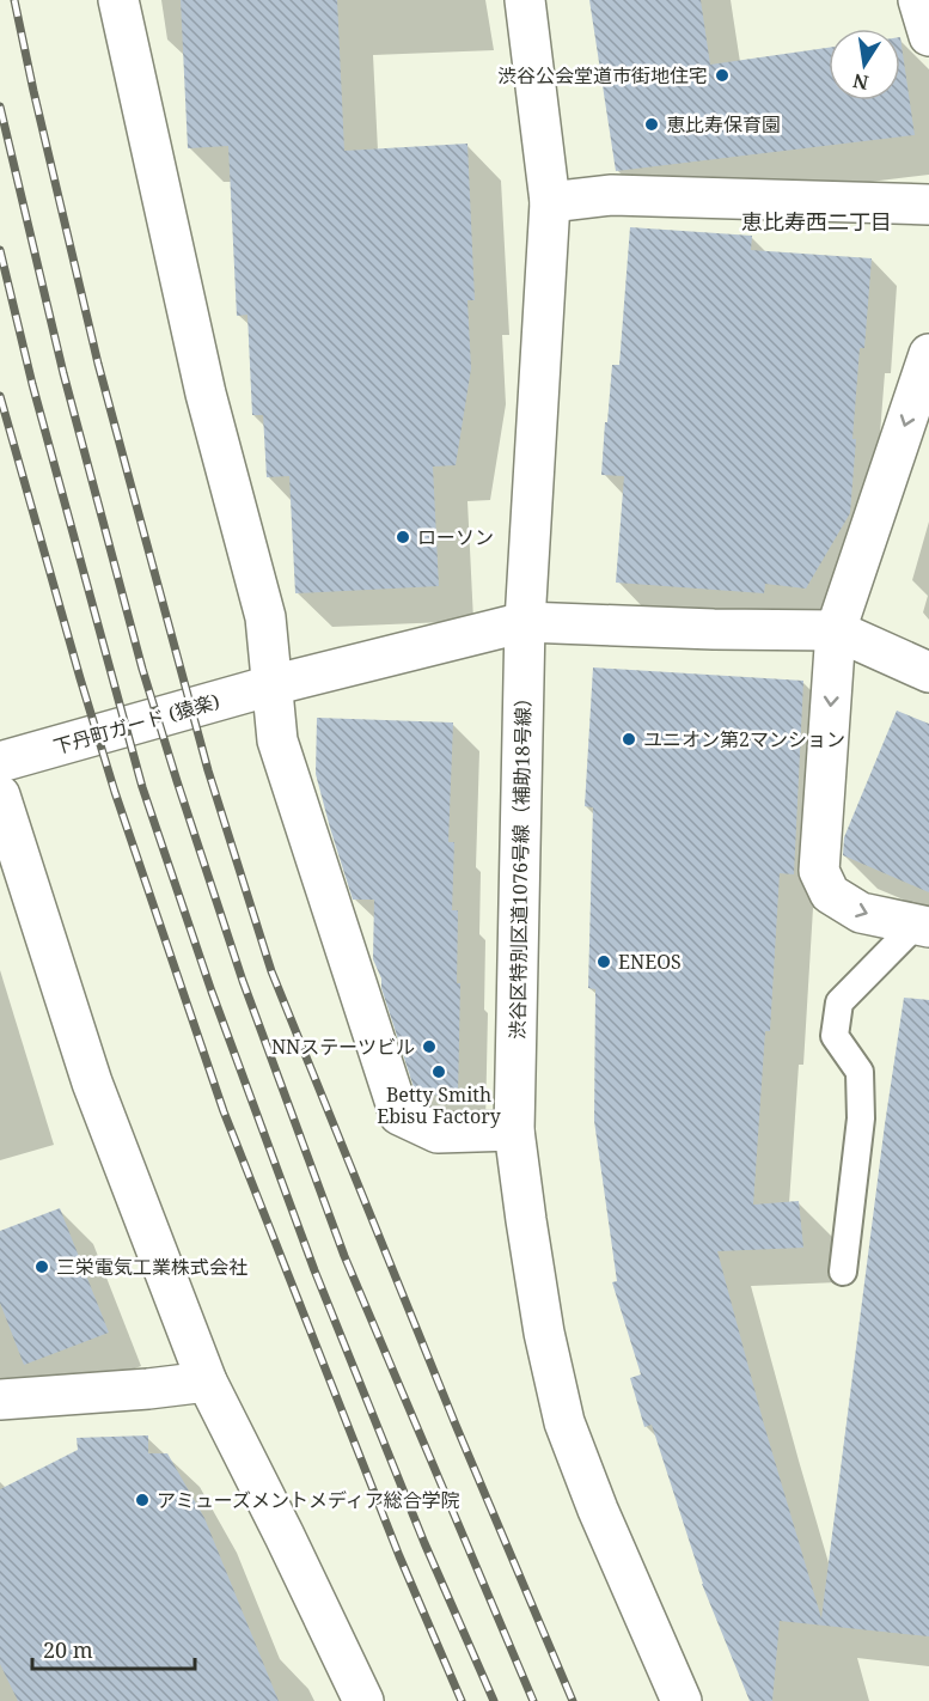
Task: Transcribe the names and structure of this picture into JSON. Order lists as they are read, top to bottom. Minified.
{"streets":{"street":["下丹町ガード (猿楽)","渋谷区特別区道1076号線（補助18号線）"]},"crossings":[["下丹町ガード (猿楽)","渋谷区特別区道1076号線（補助18号線）"]],"districts":["恵比寿西二丁目"],"places":["渋谷公会堂道市街地住宅","恵比寿保育園","ローソン","ユニオン第2マンション","ENEOS","NNステーツビル","Betty Smith Ebisu Factory","三栄電気工業株式会社","アミューズメントメディア総合学院"],"scale_bar":"20 m","north":"bottom"}
